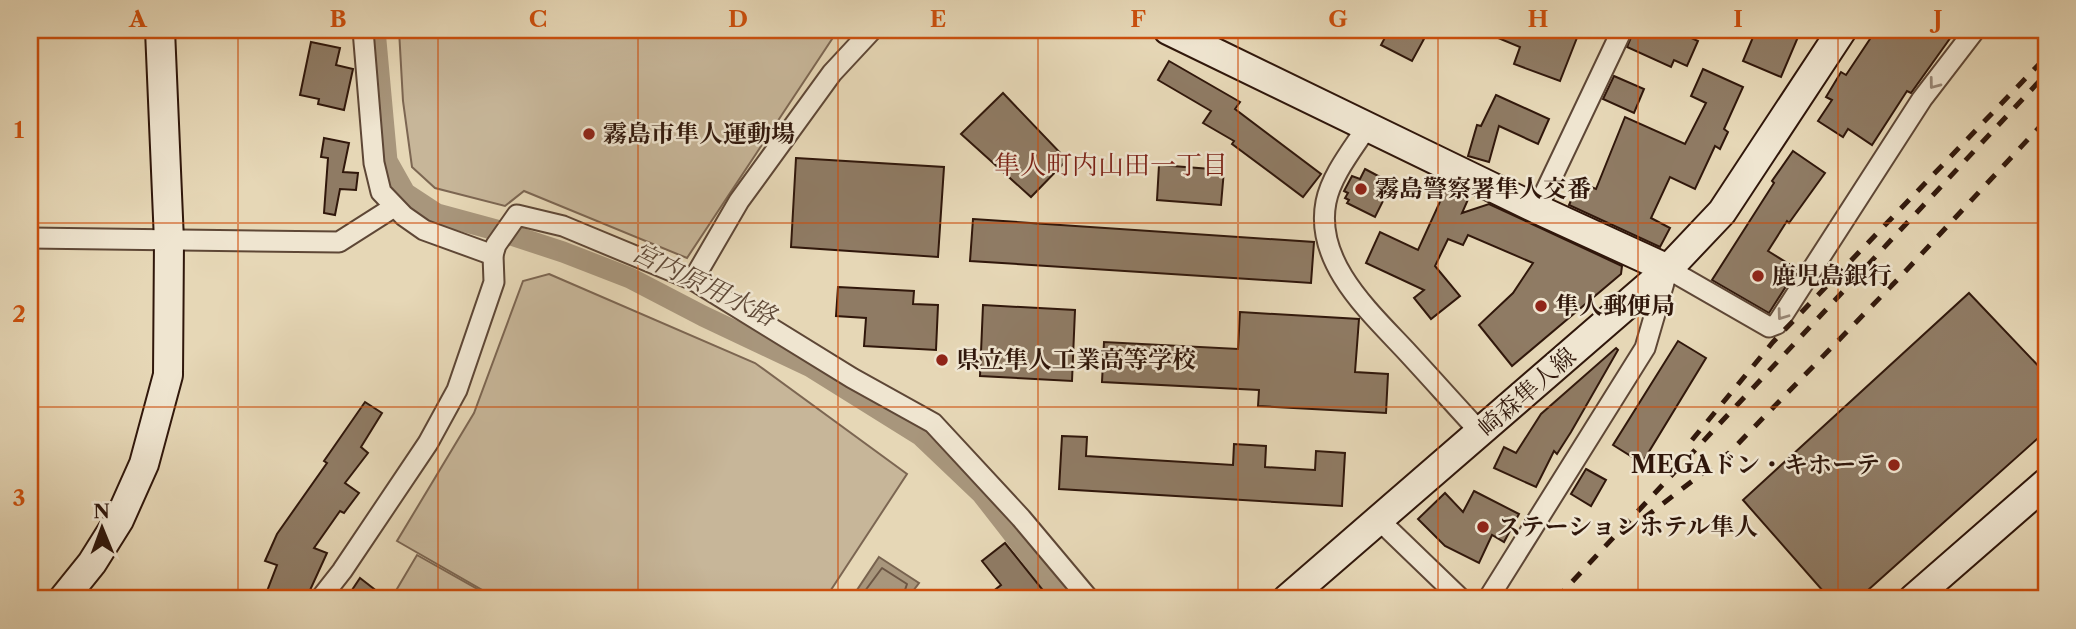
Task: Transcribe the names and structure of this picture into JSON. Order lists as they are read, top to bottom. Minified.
{"streets":{"street":["崎森隼人線"]},"districts":["隼人町内山田一丁目"],"water":["宮内原用水路"],"places":["霧島市隼人運動場","霧島警察署隼人交番","鹿児島銀行","隼人郵便局","県立隼人工業高等学校","MEGAドン・キホーテ","ステーションホテル隼人"],"north":"top","grid":{"columns":["A","B","C","D","E","F","G","H","I","J"],"rows":["1","2","3"]}}
